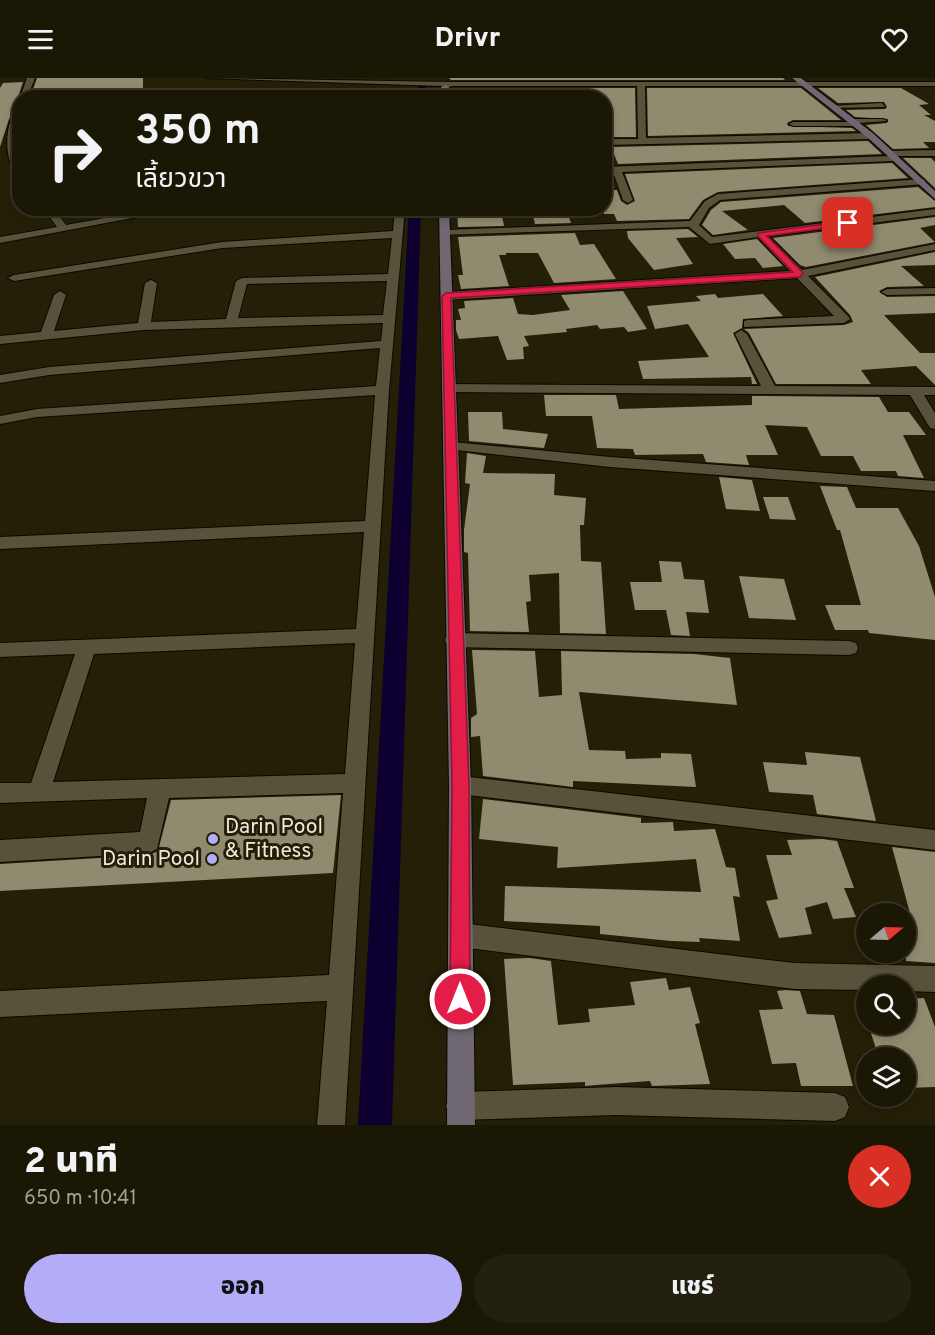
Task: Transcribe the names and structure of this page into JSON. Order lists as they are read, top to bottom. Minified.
{"places":["Darin Pool & Fitness","Darin Pool"],"north":"right","page":{"header":"Drivr","turn":["350 m","เลี้ยวขวา"],"heading":["2 นาที","650 m · 10:41"],"buttons":["ออก","แชร์"]}}
